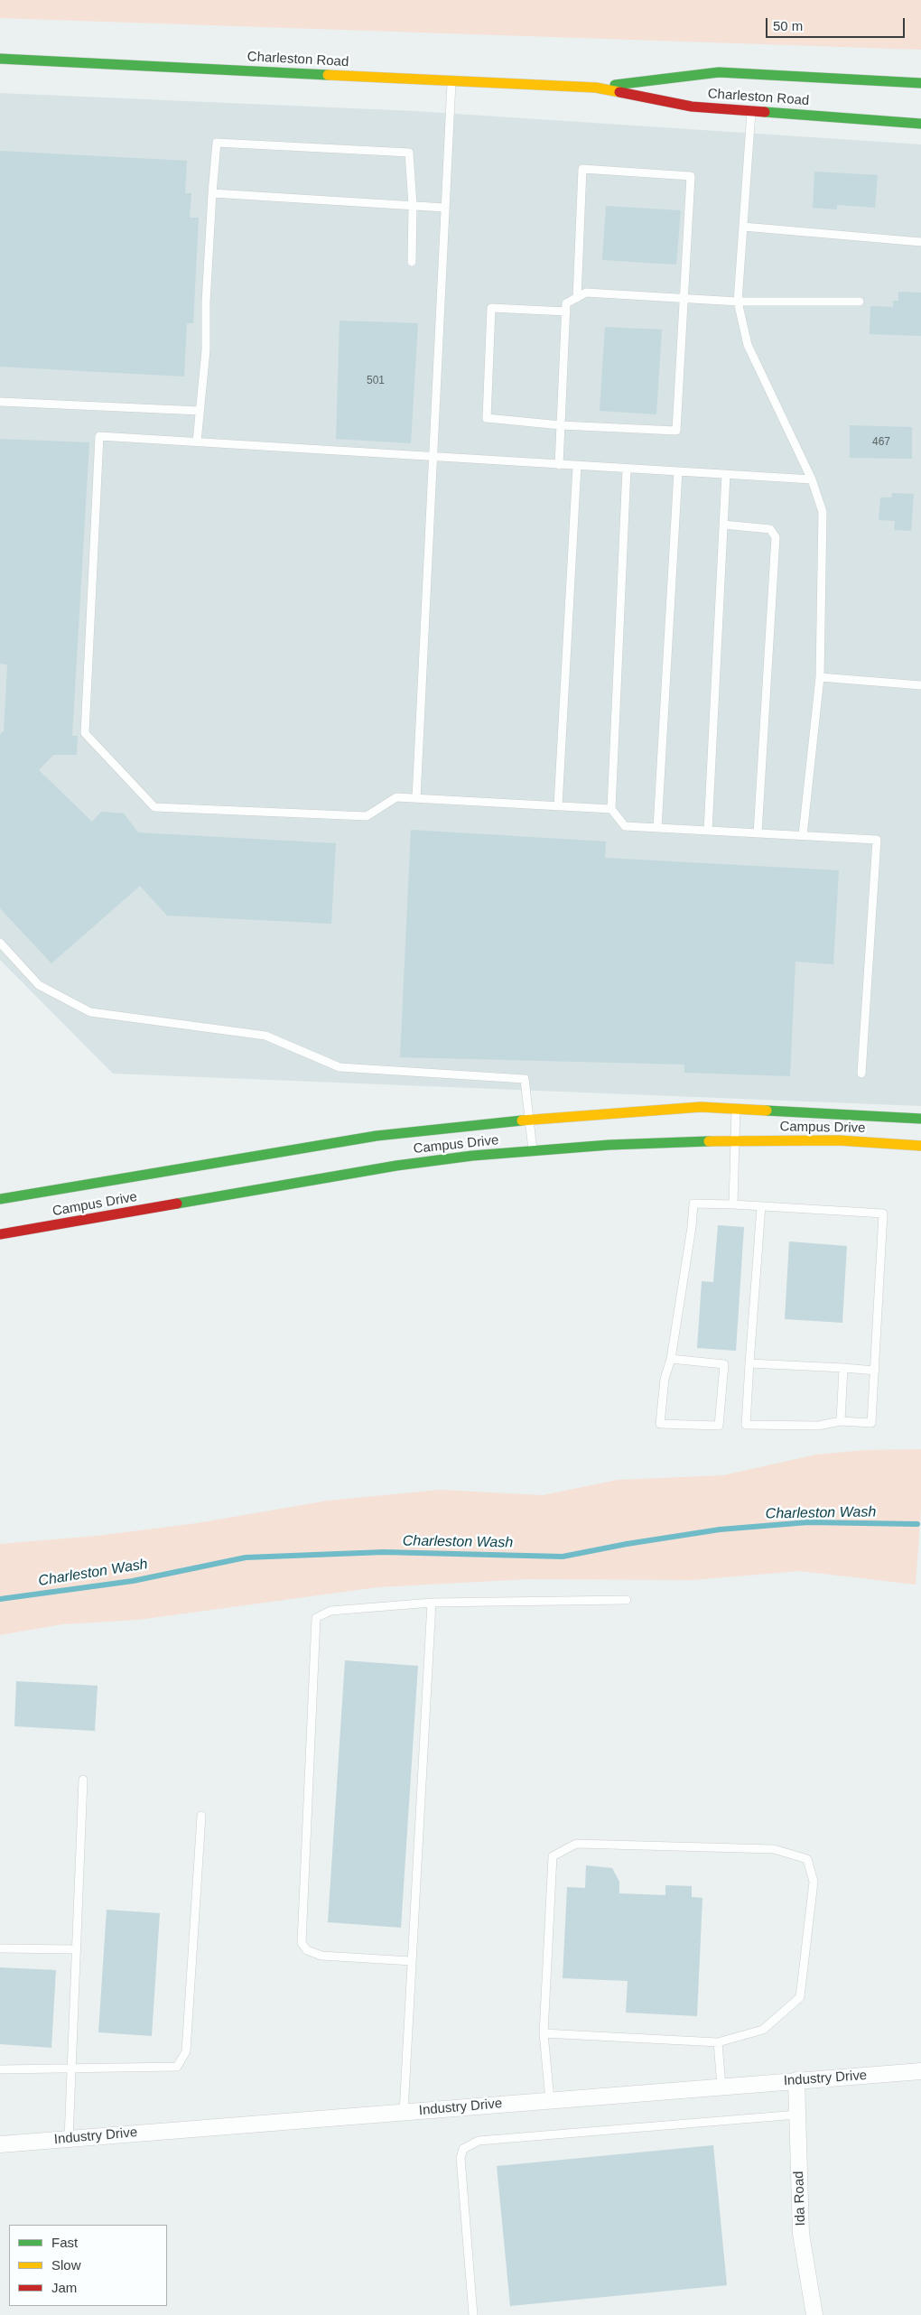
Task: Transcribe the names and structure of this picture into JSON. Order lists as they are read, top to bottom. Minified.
{"streets":{"street":["Charleston Road","Campus Drive","Industry Drive","Ida Road"]},"crossings":[["Industry Drive","Ida Road"]],"water":["Charleston Wash"],"house_numbers":["501","467"],"legend":["Fast","Slow","Jam"],"scale_bar":"50 m"}
